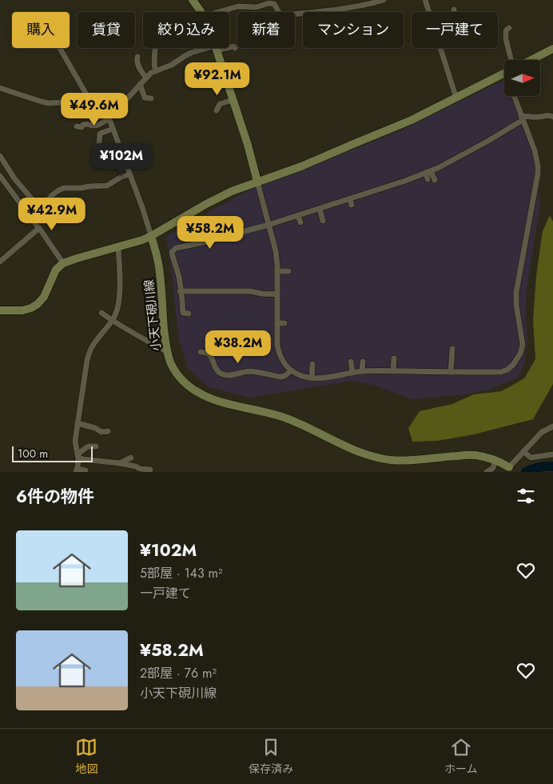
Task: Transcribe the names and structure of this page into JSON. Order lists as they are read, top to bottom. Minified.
{"streets":{"main road":["小天下硯川線"]},"scale_bar":"100 m","north":"right","page":{"chip":["購入","賃貸","絞り込み","新着","マンション","一戸建て"],"price":["¥92.1M","¥49.6M","¥102M","¥42.9M","¥58.2M","¥38.2M"],"scale":"100 m","heading":"6件の物件","list":[{"name":"¥102M","note":"5部屋 · 143 m² · 一戸建て"},{"name":"¥58.2M","note":"2部屋 · 76 m² · 小天下硯川線"}],"tabs":["地図","保存済み","ホーム"]}}
